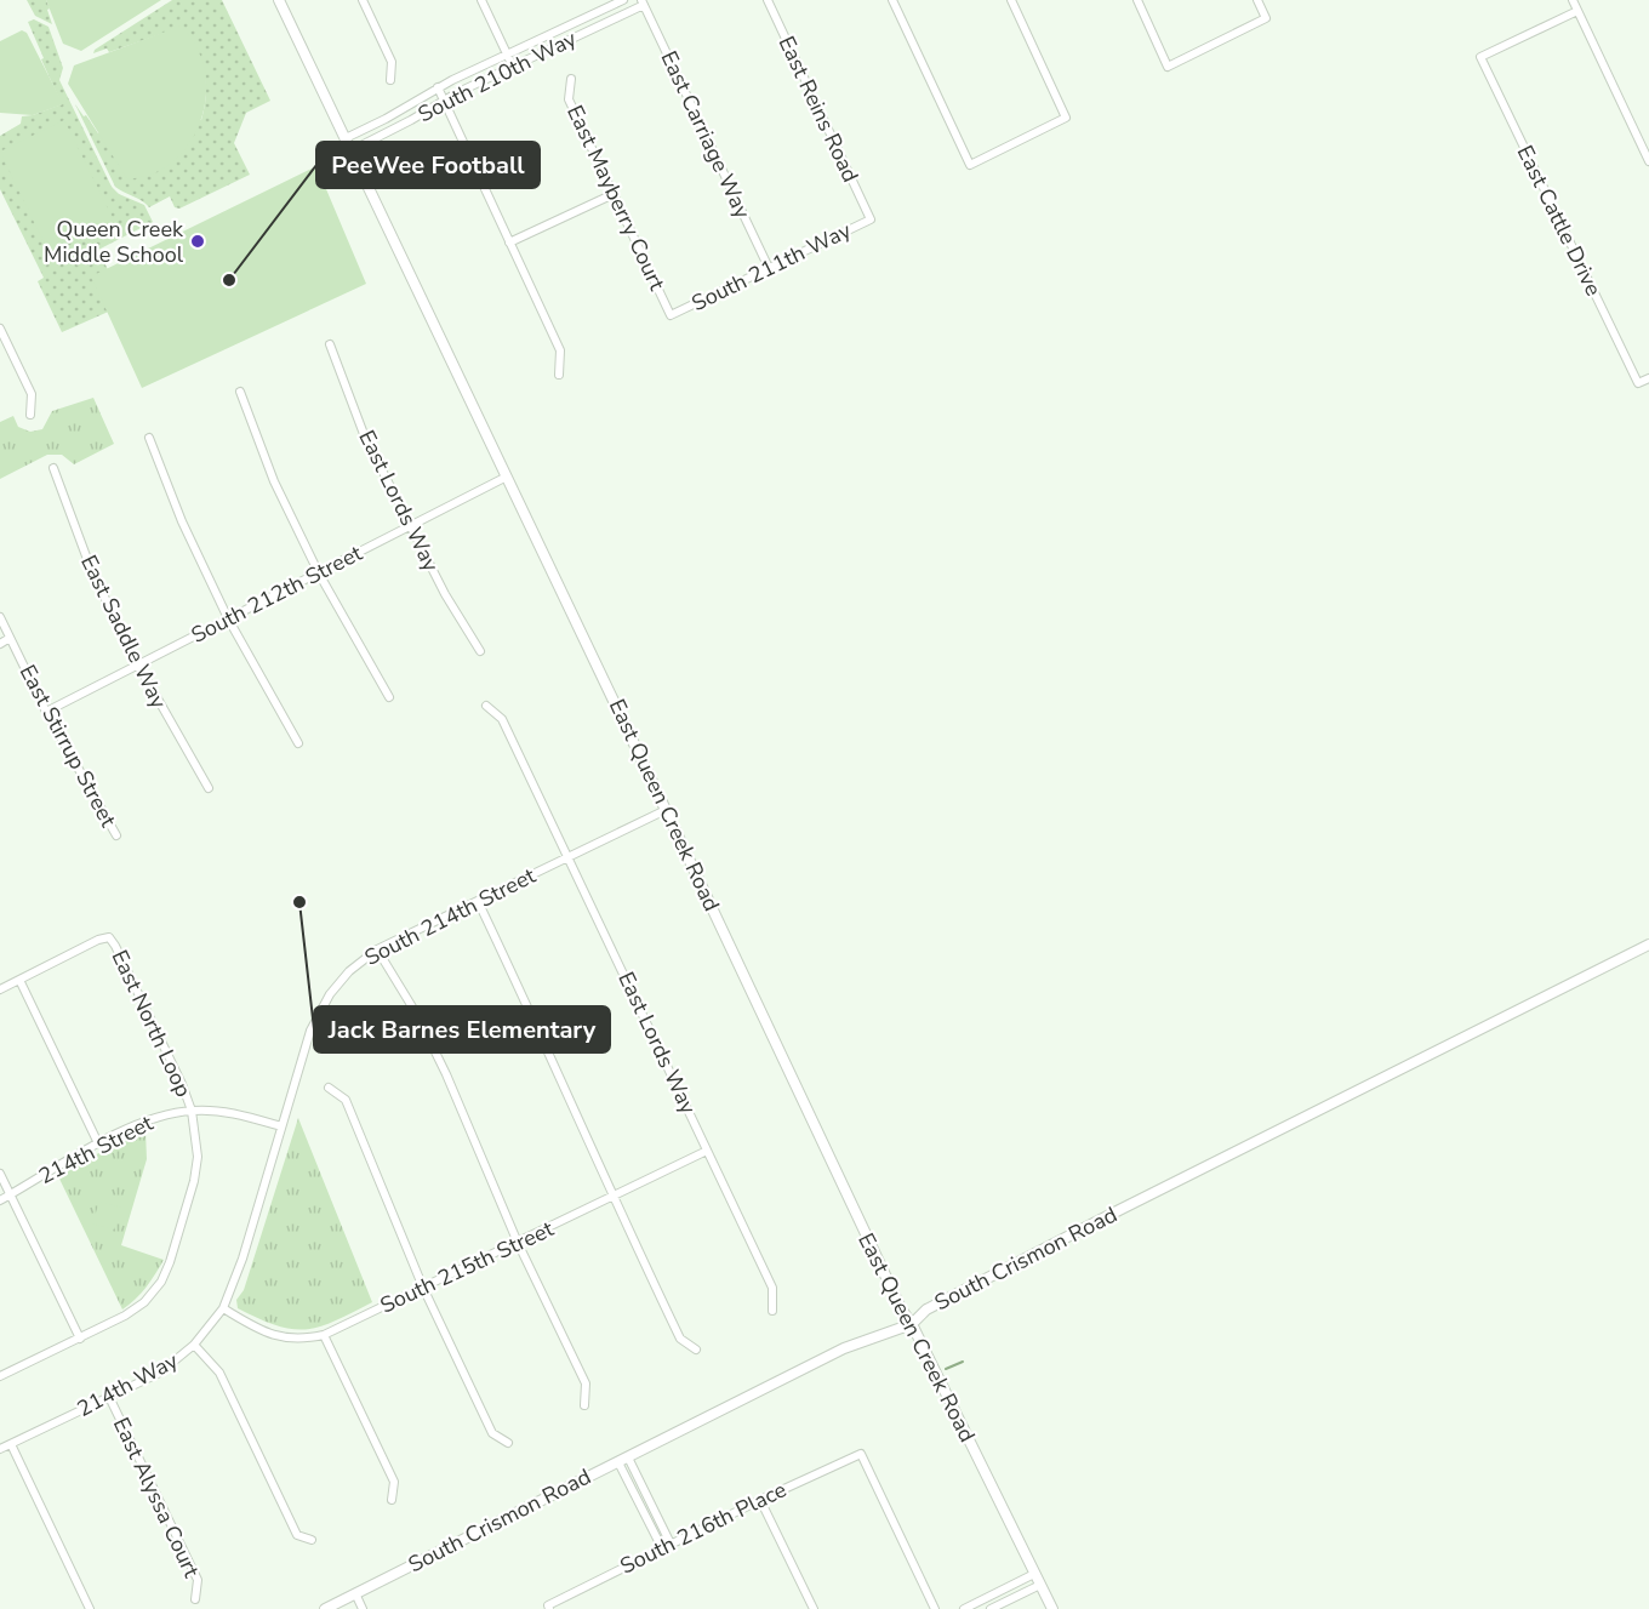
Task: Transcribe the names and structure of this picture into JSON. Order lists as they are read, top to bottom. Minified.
{"streets":{"main road":["East Queen Creek Road","South Crismon Road"],"street":["South 210th Way","East Reins Road","East Carriage Way","East Mayberry Court","East Cattle Drive","South 211th Way","East Lords Way","South 212th Street","East Saddle Way","East Stirrup Street","South 214th Street","East North Loop","214th Street","South 215th Street","214th Way","East Alyssa Court","South 216th Place"]},"crossings":[["South 210th Way","East Carriage Way"],["South 210th Way","East Queen Creek Road"],["East Reins Road","South 211th Way"],["East Carriage Way","South 211th Way"],["East Mayberry Court","South 211th Way"],["East Lords Way","South 212th Street"],["East Lords Way","South 214th Street"],["East Lords Way","South 215th Street"],["South 212th Street","East Saddle Way"],["South 212th Street","East Stirrup Street"],["South 212th Street","East Queen Creek Road"],["East Queen Creek Road","South 214th Street"],["East Queen Creek Road","South Crismon Road"],["South 214th Street","214th Street"],["South 214th Street","214th Way"],["East North Loop","214th Street"],["214th Street","214th Way"],["South 215th Street","214th Way"],["214th Way","East Alyssa Court"]],"places":["Queen Creek Middle School","PeeWee Football","Jack Barnes Elementary"]}
